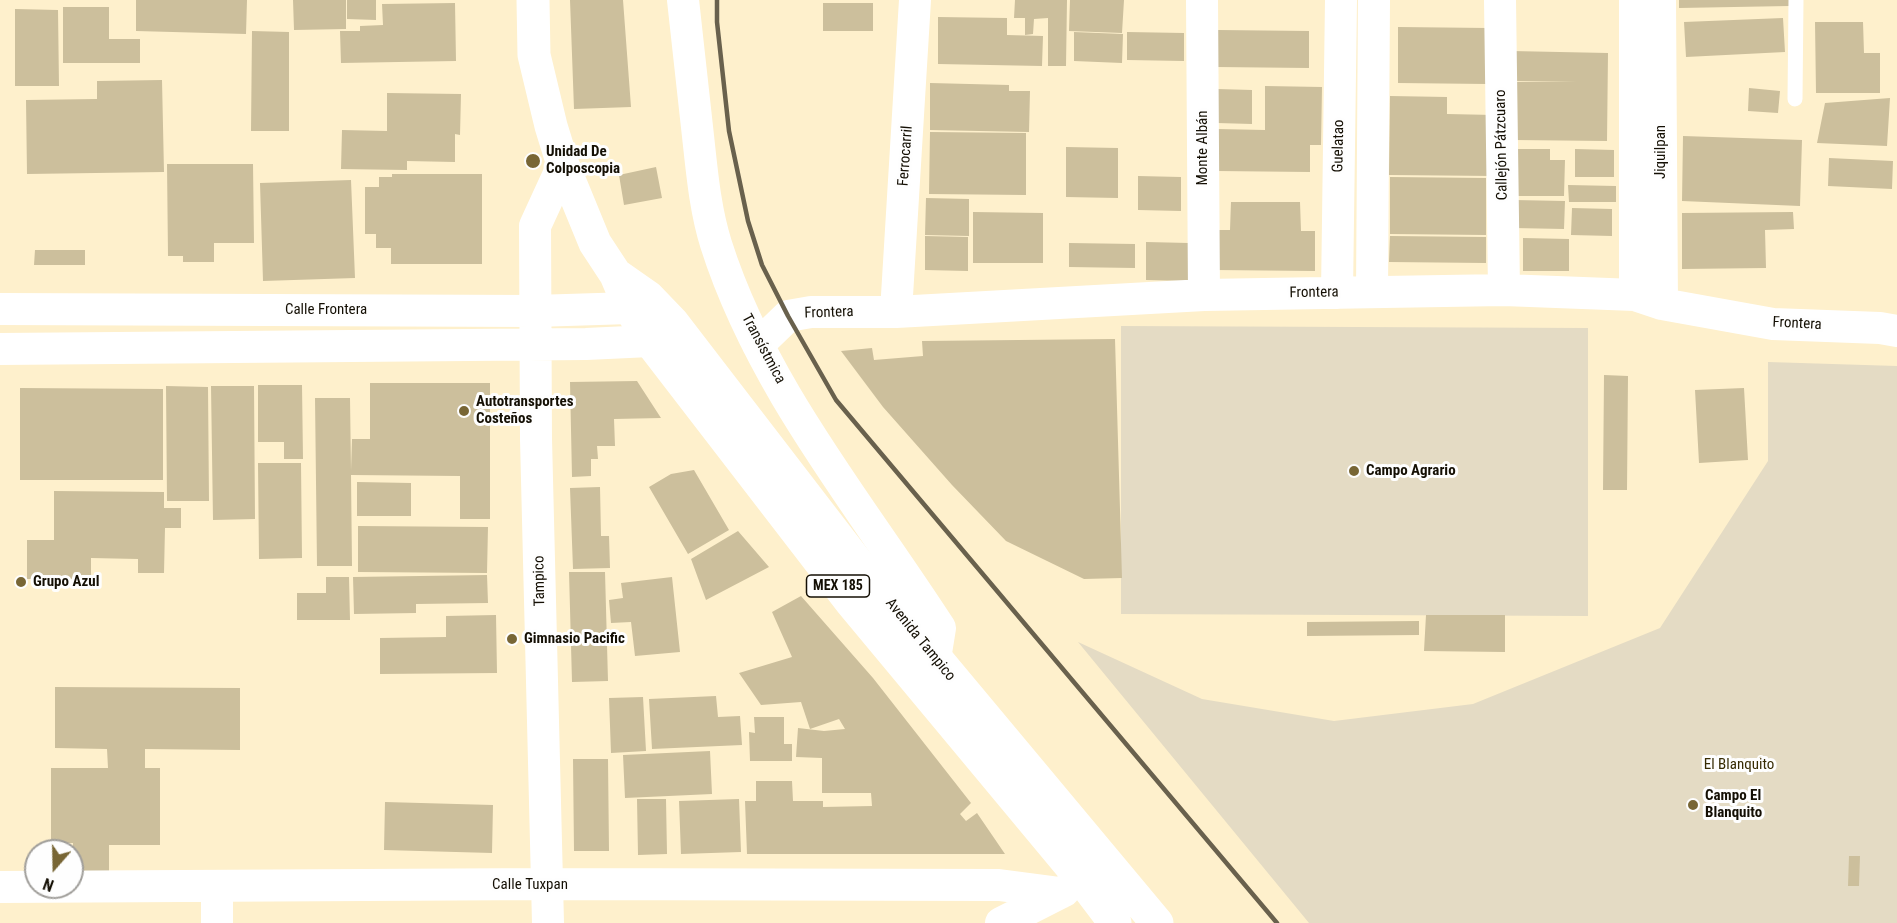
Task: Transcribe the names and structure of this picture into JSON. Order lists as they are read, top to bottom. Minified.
{"streets":{"main road":["MEX 185","Avenida Tampico"],"street":["Callejón Pátzcuaro","Guelatao","Monte Albán","Jiquilpan","Ferrocarril","Frontera","Calle Frontera","Transístmica","Tampico","Calle Tuxpan"]},"crossings":[["Callejón Pátzcuaro","Frontera"],["Guelatao","Frontera"],["Monte Albán","Frontera"],["Jiquilpan","Frontera"],["Ferrocarril","Frontera"],["Frontera","Transístmica"],["Calle Frontera","Tampico"],["Calle Frontera","Avenida Tampico"],["Transístmica","Avenida Tampico"],["Tampico","Avenida Tampico"],["Tampico","Calle Tuxpan"],["Avenida Tampico","Calle Tuxpan"]],"parks":["El Blanquito"],"places":["Unidad De Colposcopia","Autotransportes Costeños","Campo Agrario","Grupo Azul","Gimnasio Pacific","Campo El Blanquito"],"north":"bottom"}
